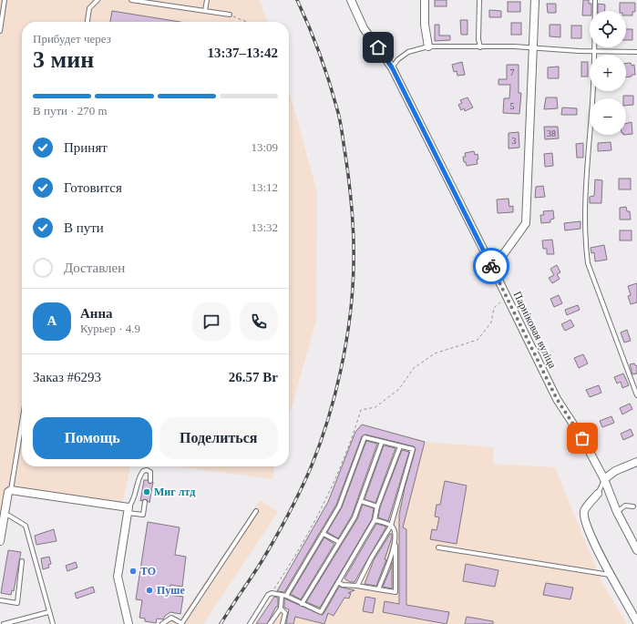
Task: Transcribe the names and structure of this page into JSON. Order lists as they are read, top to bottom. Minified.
{"streets":{"street":["Парніковая вуліца"]},"places":["Миг лтд","ТО","Пуше"],"house_numbers":["7","5","38","3"],"page":{"map_buttons":["+","−"],"heading":["3 мин","Прибудет через","13:37–13:42"],"panel":["Анна","Курьер · 4.9","Заказ #6293","26.57 Br"],"bar":"В пути · 270 m","list":[["Принят","13:09"],["Готовится","13:12"],["В пути","13:32"],"Доставлен"],"round":"А","buttons":["Помощь","Поделиться"]}}
